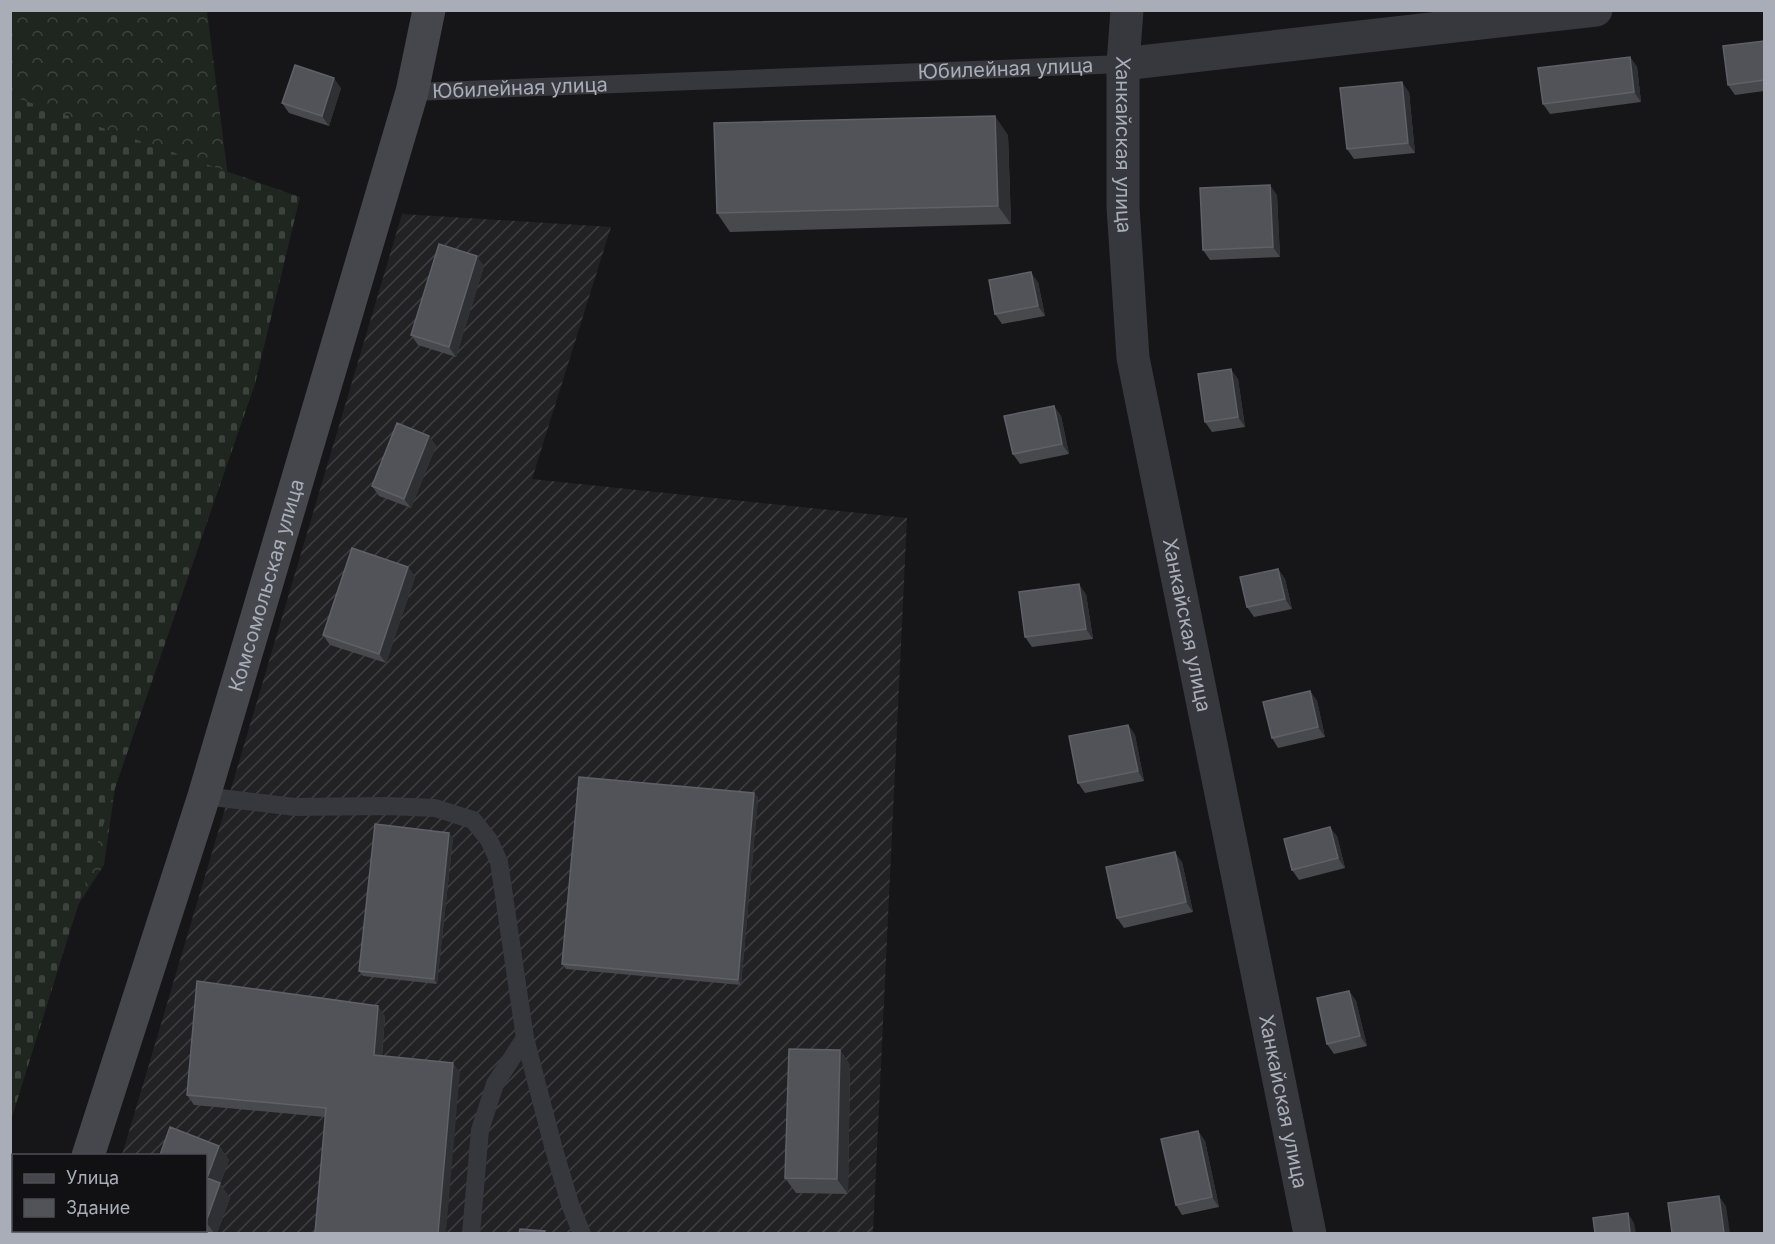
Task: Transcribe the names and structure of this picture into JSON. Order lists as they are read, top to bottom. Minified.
{"streets":{"street":["Юбилейная улица","Ханкайская улица","Комсомольская улица"]},"crossings":[["Юбилейная улица","Ханкайская улица"],["Юбилейная улица","Комсомольская улица"]],"legend":["Улица","Здание"]}
